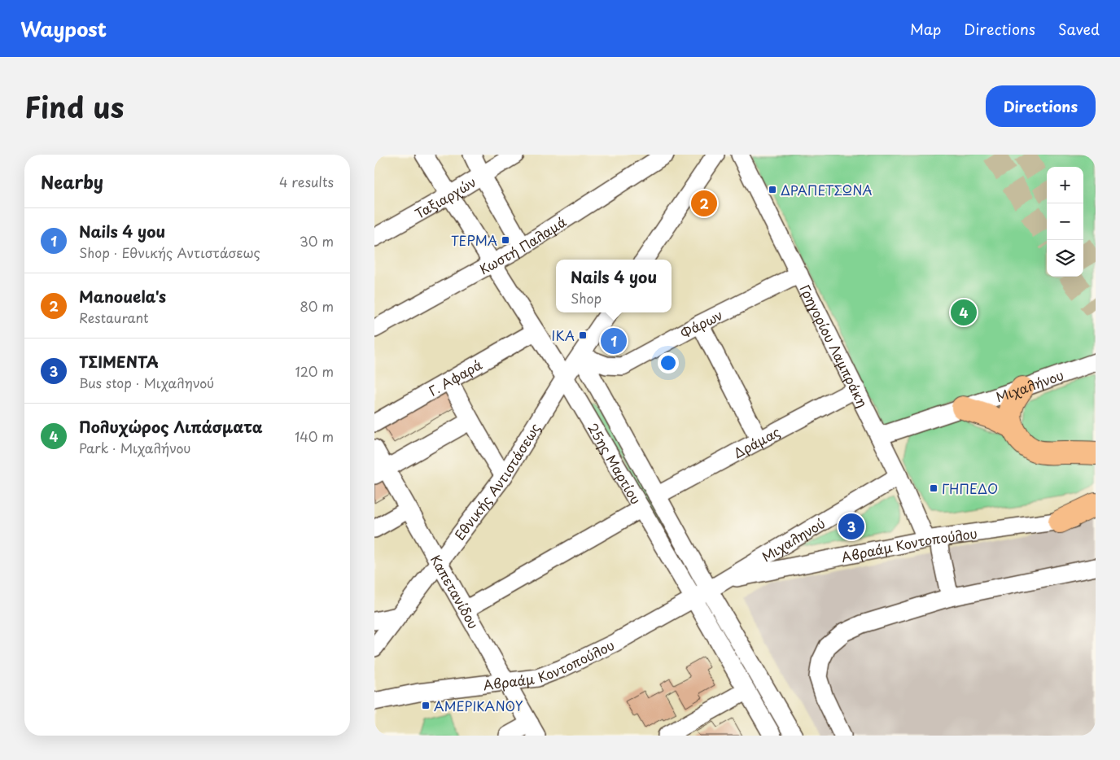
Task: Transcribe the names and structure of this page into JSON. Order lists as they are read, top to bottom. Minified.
{"streets":{"street":["Ταξιαρχών","Κωστή Παλαμά","Φάρων","Γρηγορίου Λαμπράκη","Γ. Αφαρά","Μιχαλήνου","Δράμας","25ης Μαρτίου","Εθνικής Αντιστάσεως","Μιχαληνού","Αβραάμ Κοντοπούλου","Καπετανίδου"]},"crossings":[["Ταξιαρχών","25ης Μαρτίου"],["Κωστή Παλαμά","25ης Μαρτίου"],["Φάρων","Γρηγορίου Λαμπράκη"],["Φάρων","25ης Μαρτίου"],["Φάρων","Εθνικής Αντιστάσεως"],["Γρηγορίου Λαμπράκη","Δράμας"],["Γρηγορίου Λαμπράκη","Μιχαληνού"],["Γρηγορίου Λαμπράκη","Αβραάμ Κοντοπούλου"],["Γ. Αφαρά","25ης Μαρτίου"],["Δράμας","25ης Μαρτίου"],["25ης Μαρτίου","Εθνικής Αντιστάσεως"],["25ης Μαρτίου","Μιχαληνού"],["25ης Μαρτίου","Αβραάμ Κοντοπούλου"],["Εθνικής Αντιστάσεως","Καπετανίδου"],["Μιχαληνού","Αβραάμ Κοντοπούλου"],["Αβραάμ Κοντοπούλου","Καπετανίδου"]],"places":{"transit":["ΔΡΑΠΕΤΣΩΝΑ","ΤΕΡΜΑ","ΙΚΑ","ΓΗΠΕΔΟ","ΑΜΕΡΙΚΑΝΟΥ"]},"page":{"header":"Waypost","nav":["Map","Directions","Saved"],"title":"Find us","buttons":"Directions","heading":["Nearby","4 results"],"map_buttons":["+","−"],"pins":["2","4","1","3"],"list":[{"mark":"1","name":"Nails 4 you","note":"Shop · Εθνικής Αντιστάσεως","value":"30 m"},{"mark":"2","name":"Manouela's","note":"Restaurant","value":"80 m"},{"mark":"3","name":"ΤΣΙΜΕΝΤΑ","note":"Bus stop · Μιχαληνού","value":"120 m"},{"mark":"4","name":"Πολυχώρος Λιπάσματα","note":"Park · Μιχαλήνου","value":"140 m"}],"popup":["Nails 4 you","Shop"]}}
